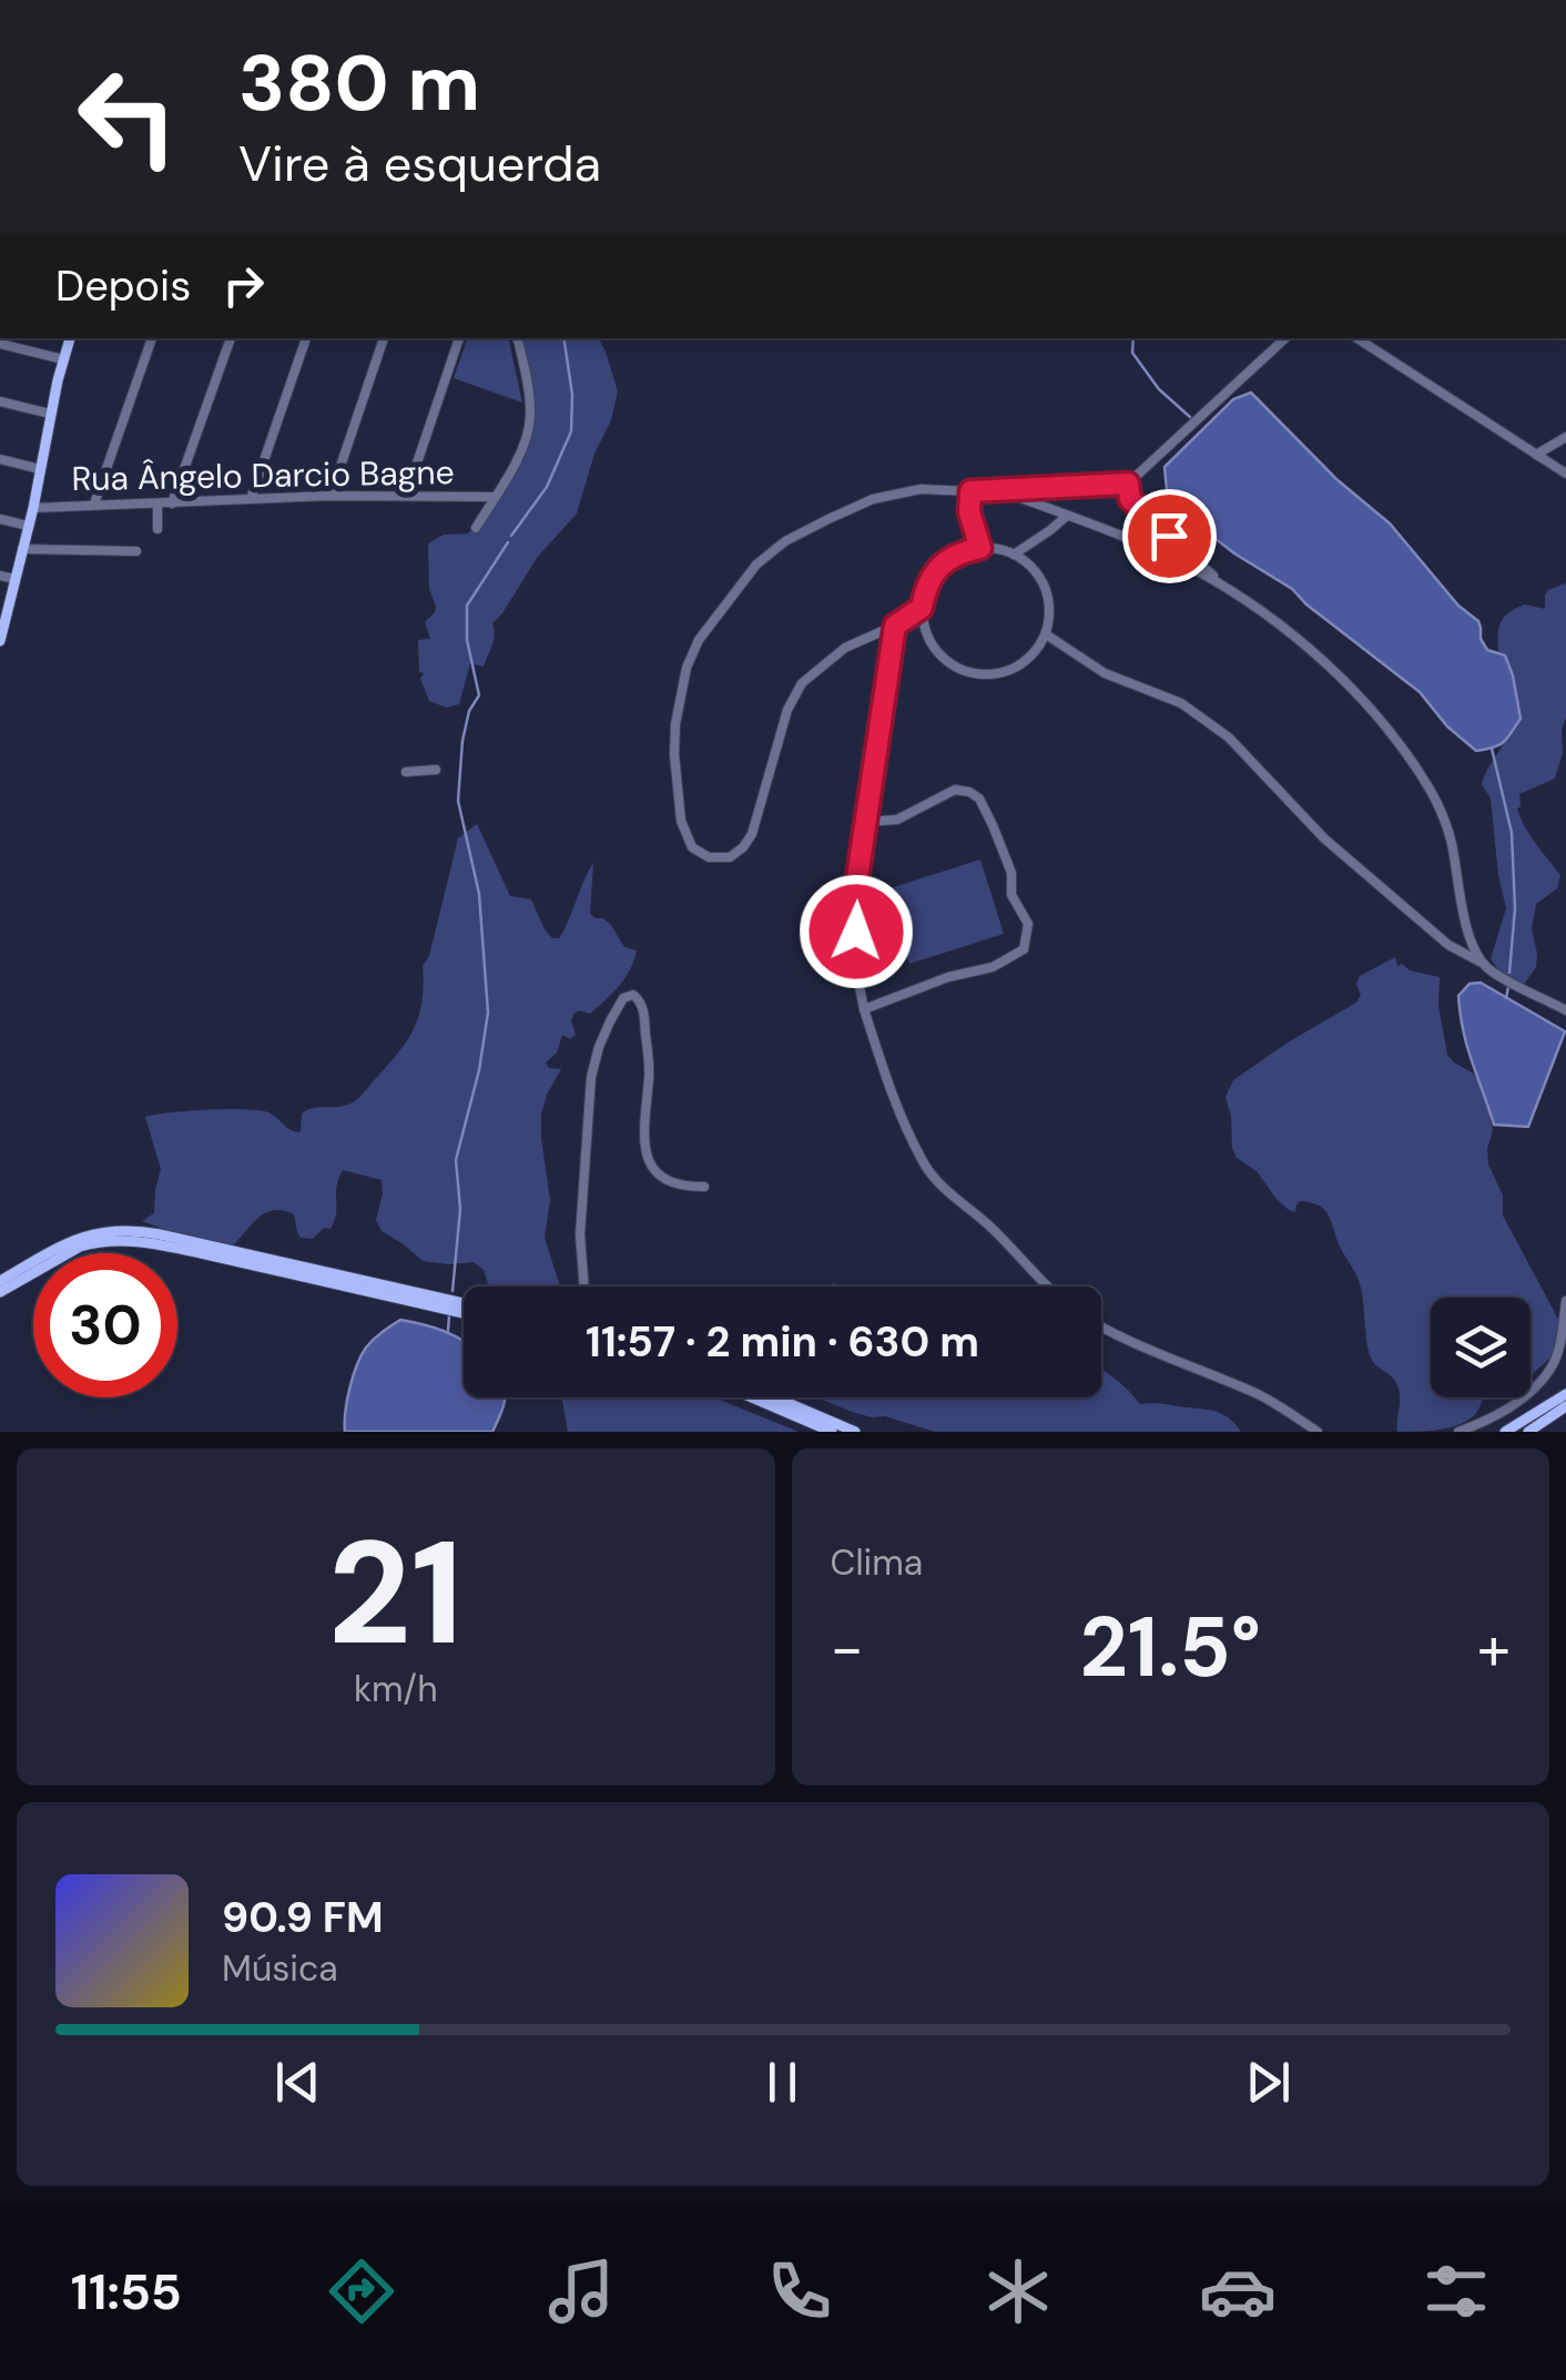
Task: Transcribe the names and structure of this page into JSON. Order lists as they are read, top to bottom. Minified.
{"streets":{"street":["Rua Ângelo Darcio Bagne"]},"page":{"turn":["380 m","Vire à esquerda"],"then":"Depois","limit":"30","trip":"11:57 · 2 min · 630 m","tile":[["21","km/h"],"Clima"],"heat":["−","21.5°","+"],"song":["90.9 FM","Música"],"tabs":"11:55"}}
